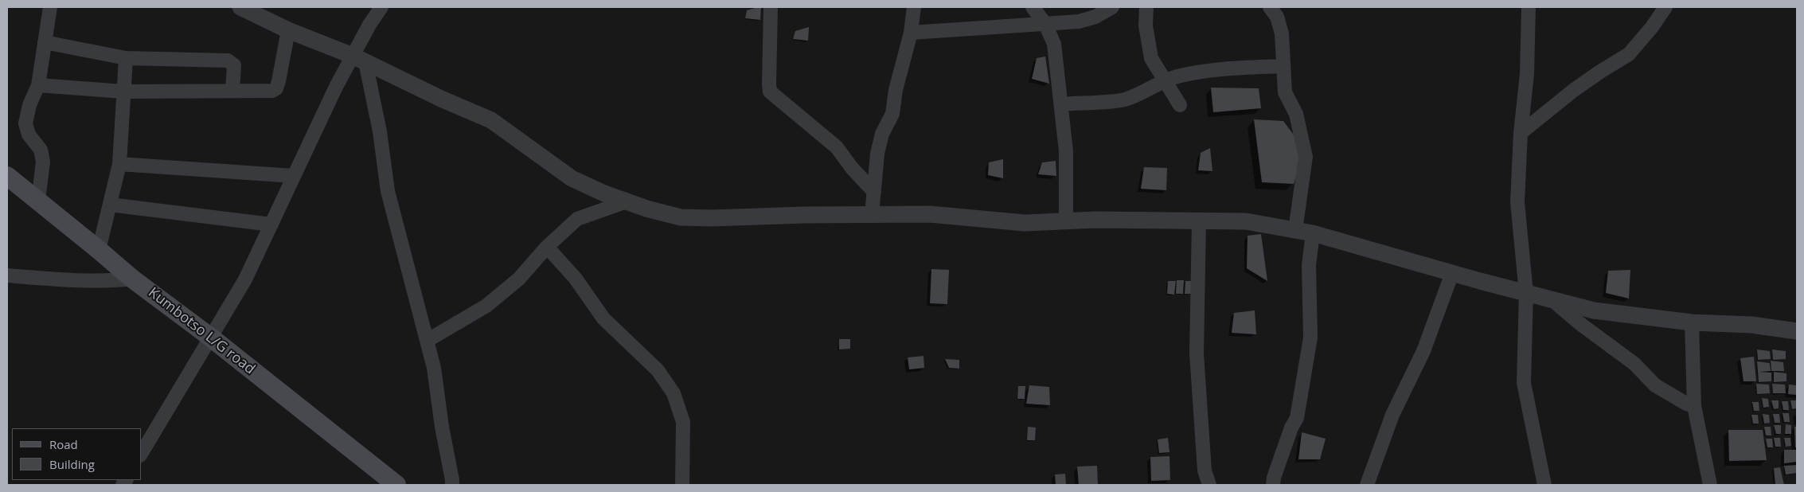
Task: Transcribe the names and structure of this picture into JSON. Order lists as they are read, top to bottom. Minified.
{"streets":{"main road":["Kumbotso L/G road"]},"legend":["Road","Building"]}
